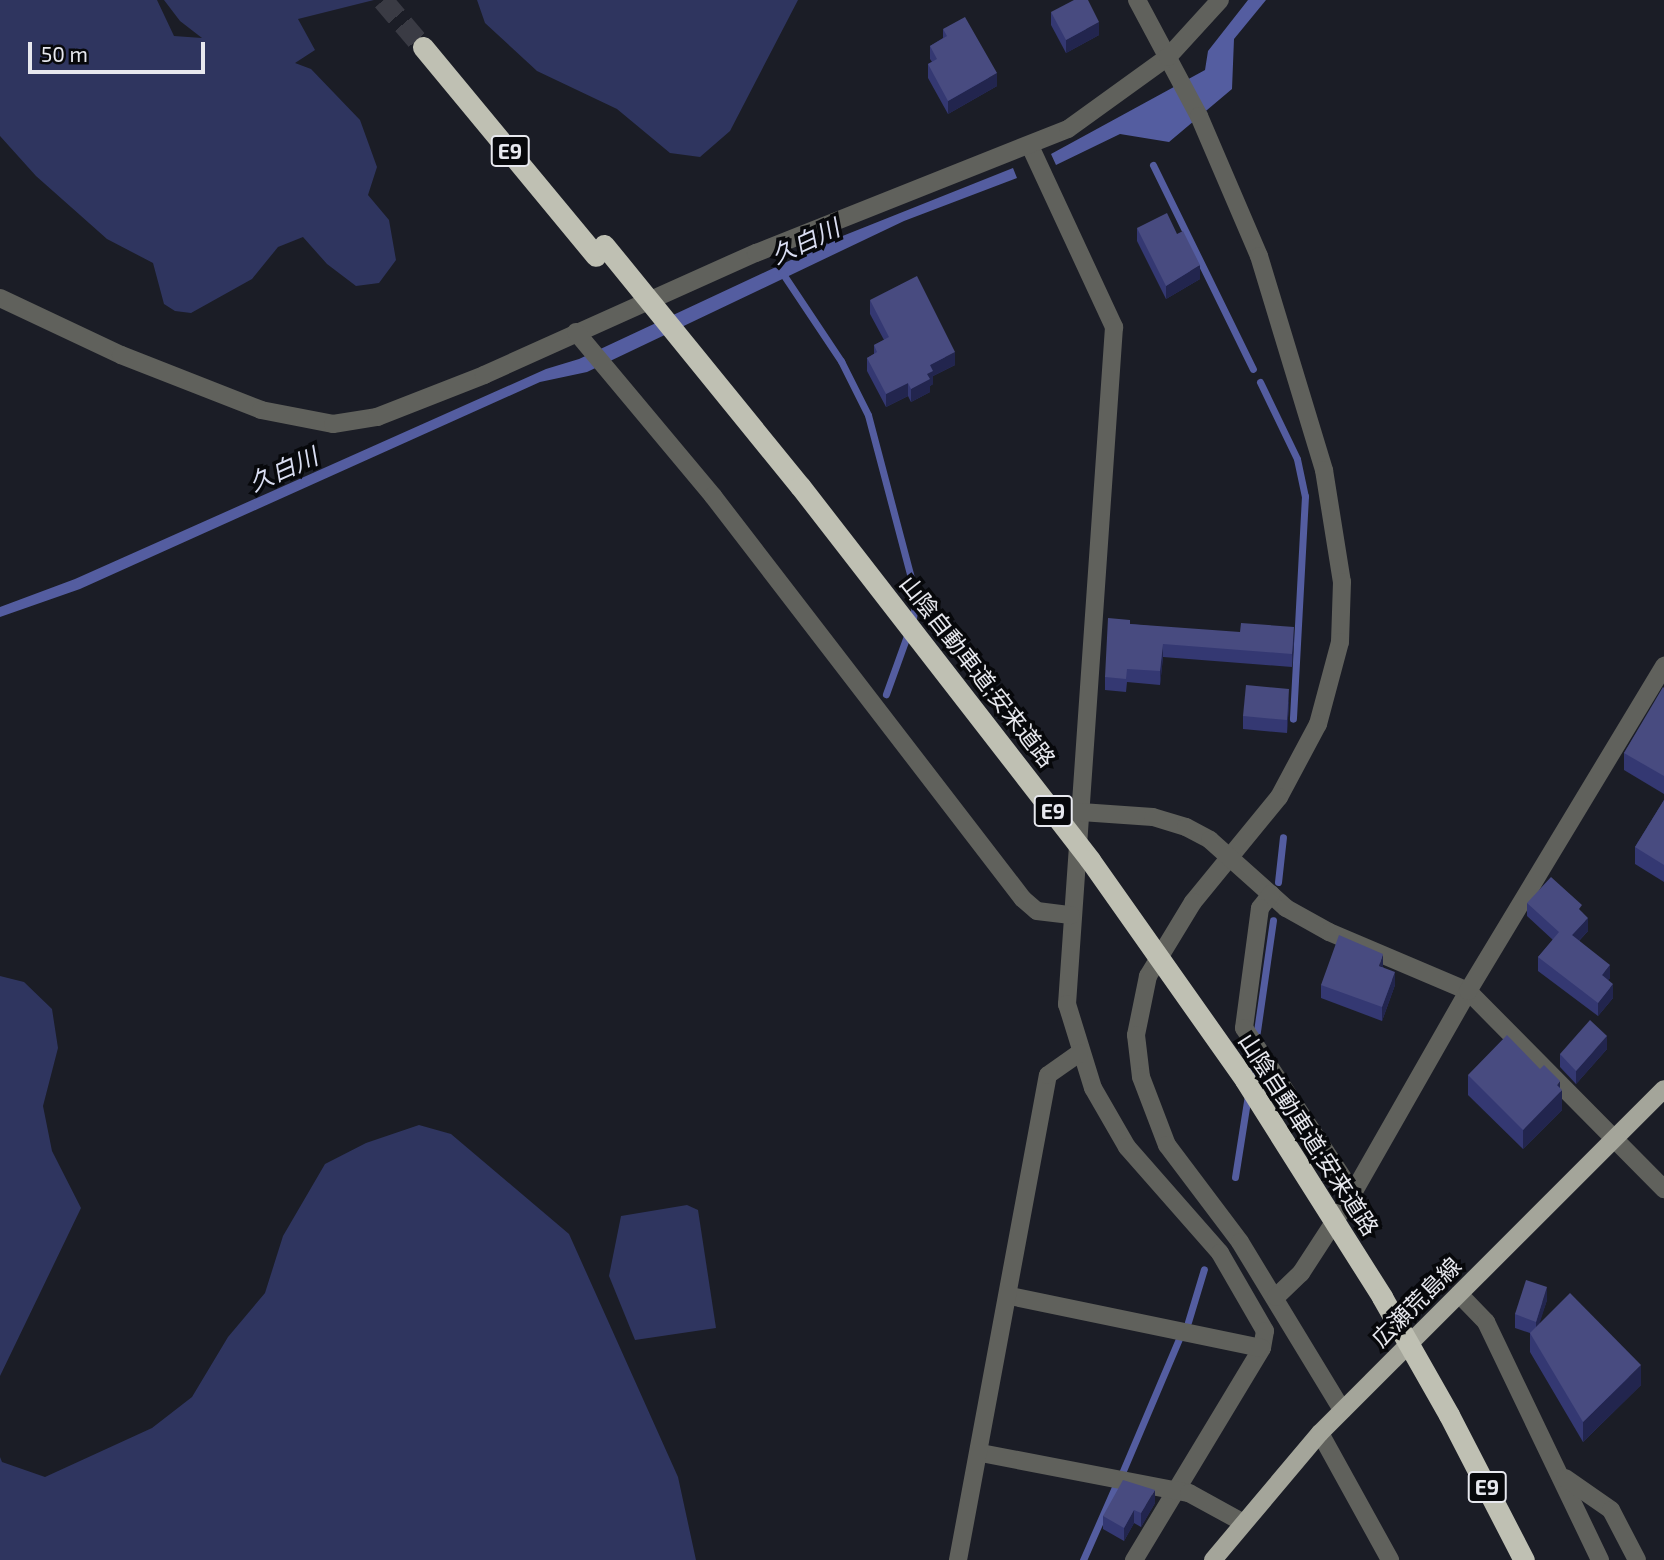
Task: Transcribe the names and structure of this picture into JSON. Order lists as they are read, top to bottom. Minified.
{"streets":{"highway":["E9","山陰自動車道;安来道路"],"main road":["広瀬荒島線"]},"water":["久白川"],"scale_bar":"50 m"}
